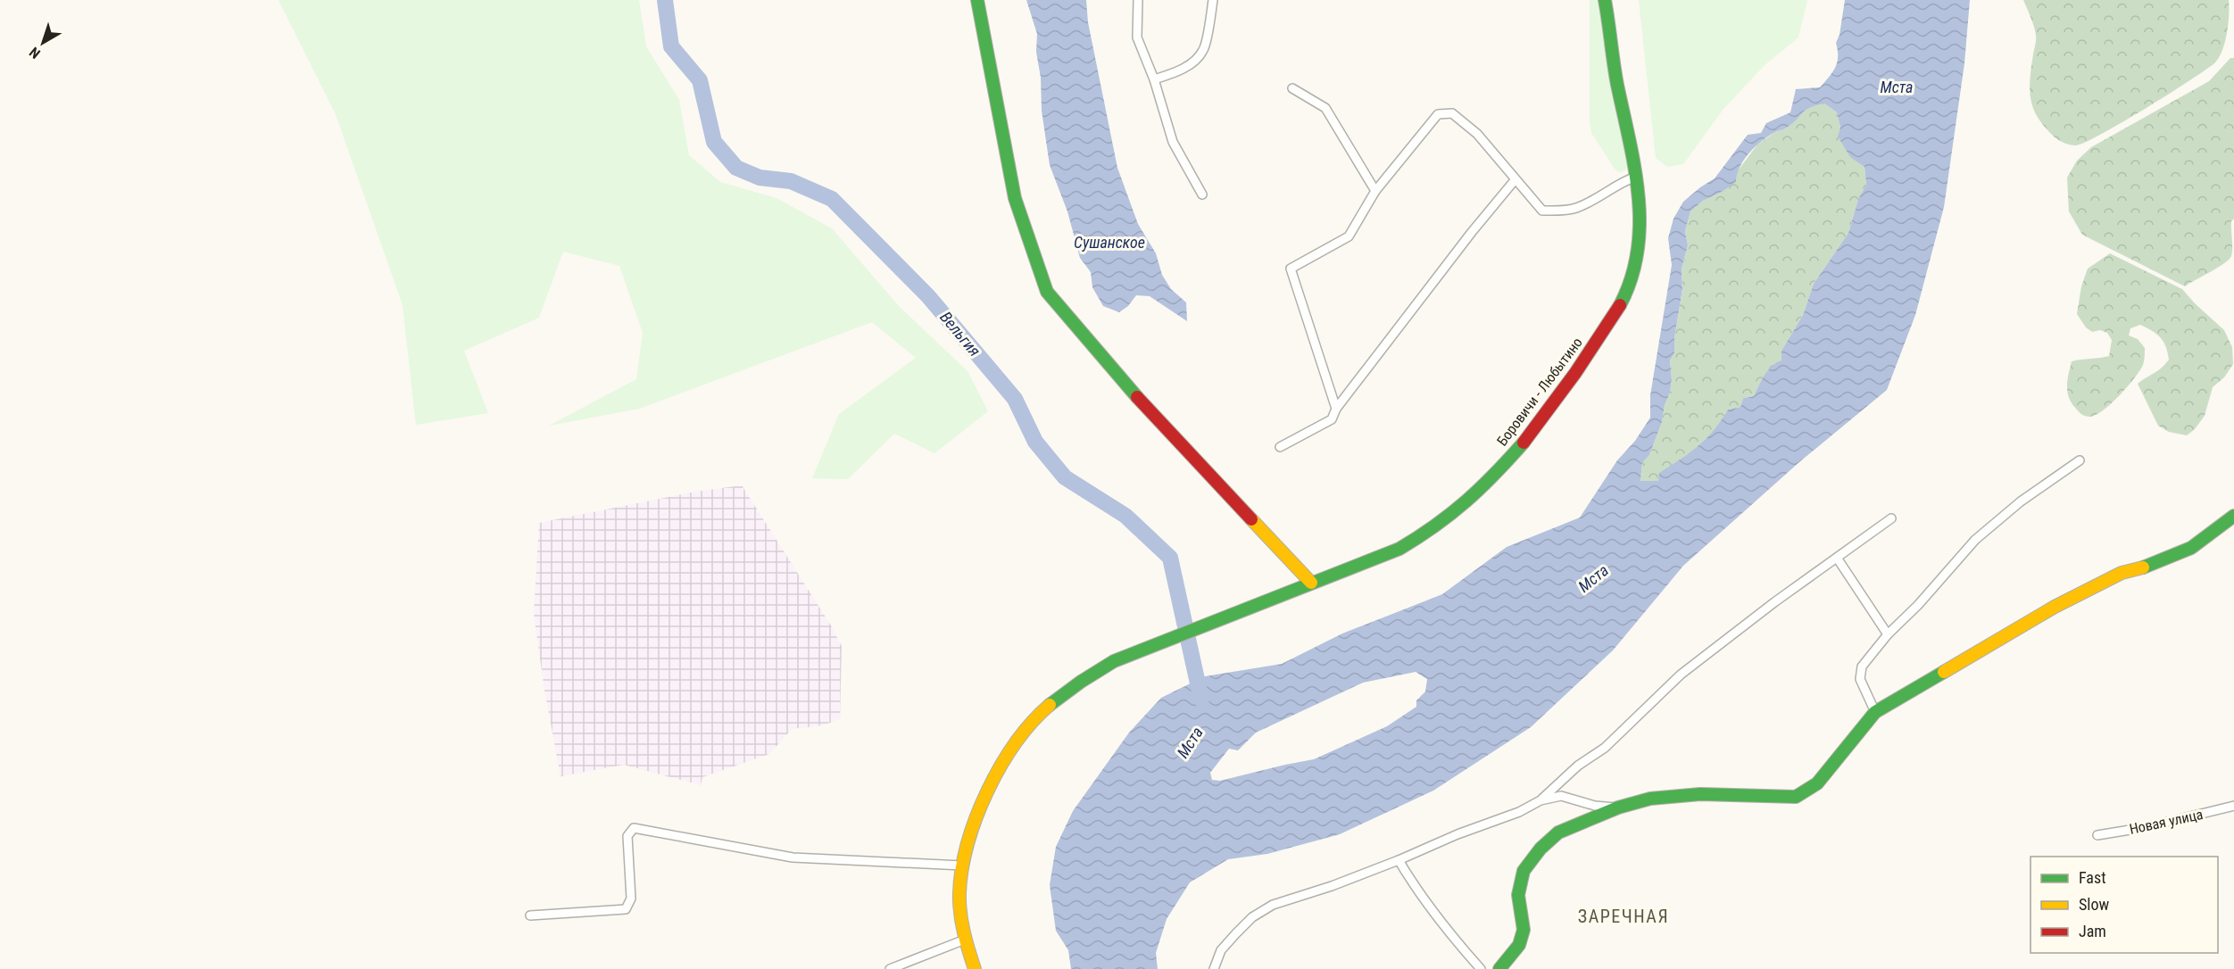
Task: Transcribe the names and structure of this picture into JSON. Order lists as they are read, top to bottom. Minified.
{"streets":{"street":["Боровичи - Любытино","Новая улица"]},"districts":["ЗАРЕЧНАЯ"],"water":["Мста","Сушанское","Вельгия"],"legend":["Fast","Slow","Jam"],"north":"bottom left"}
